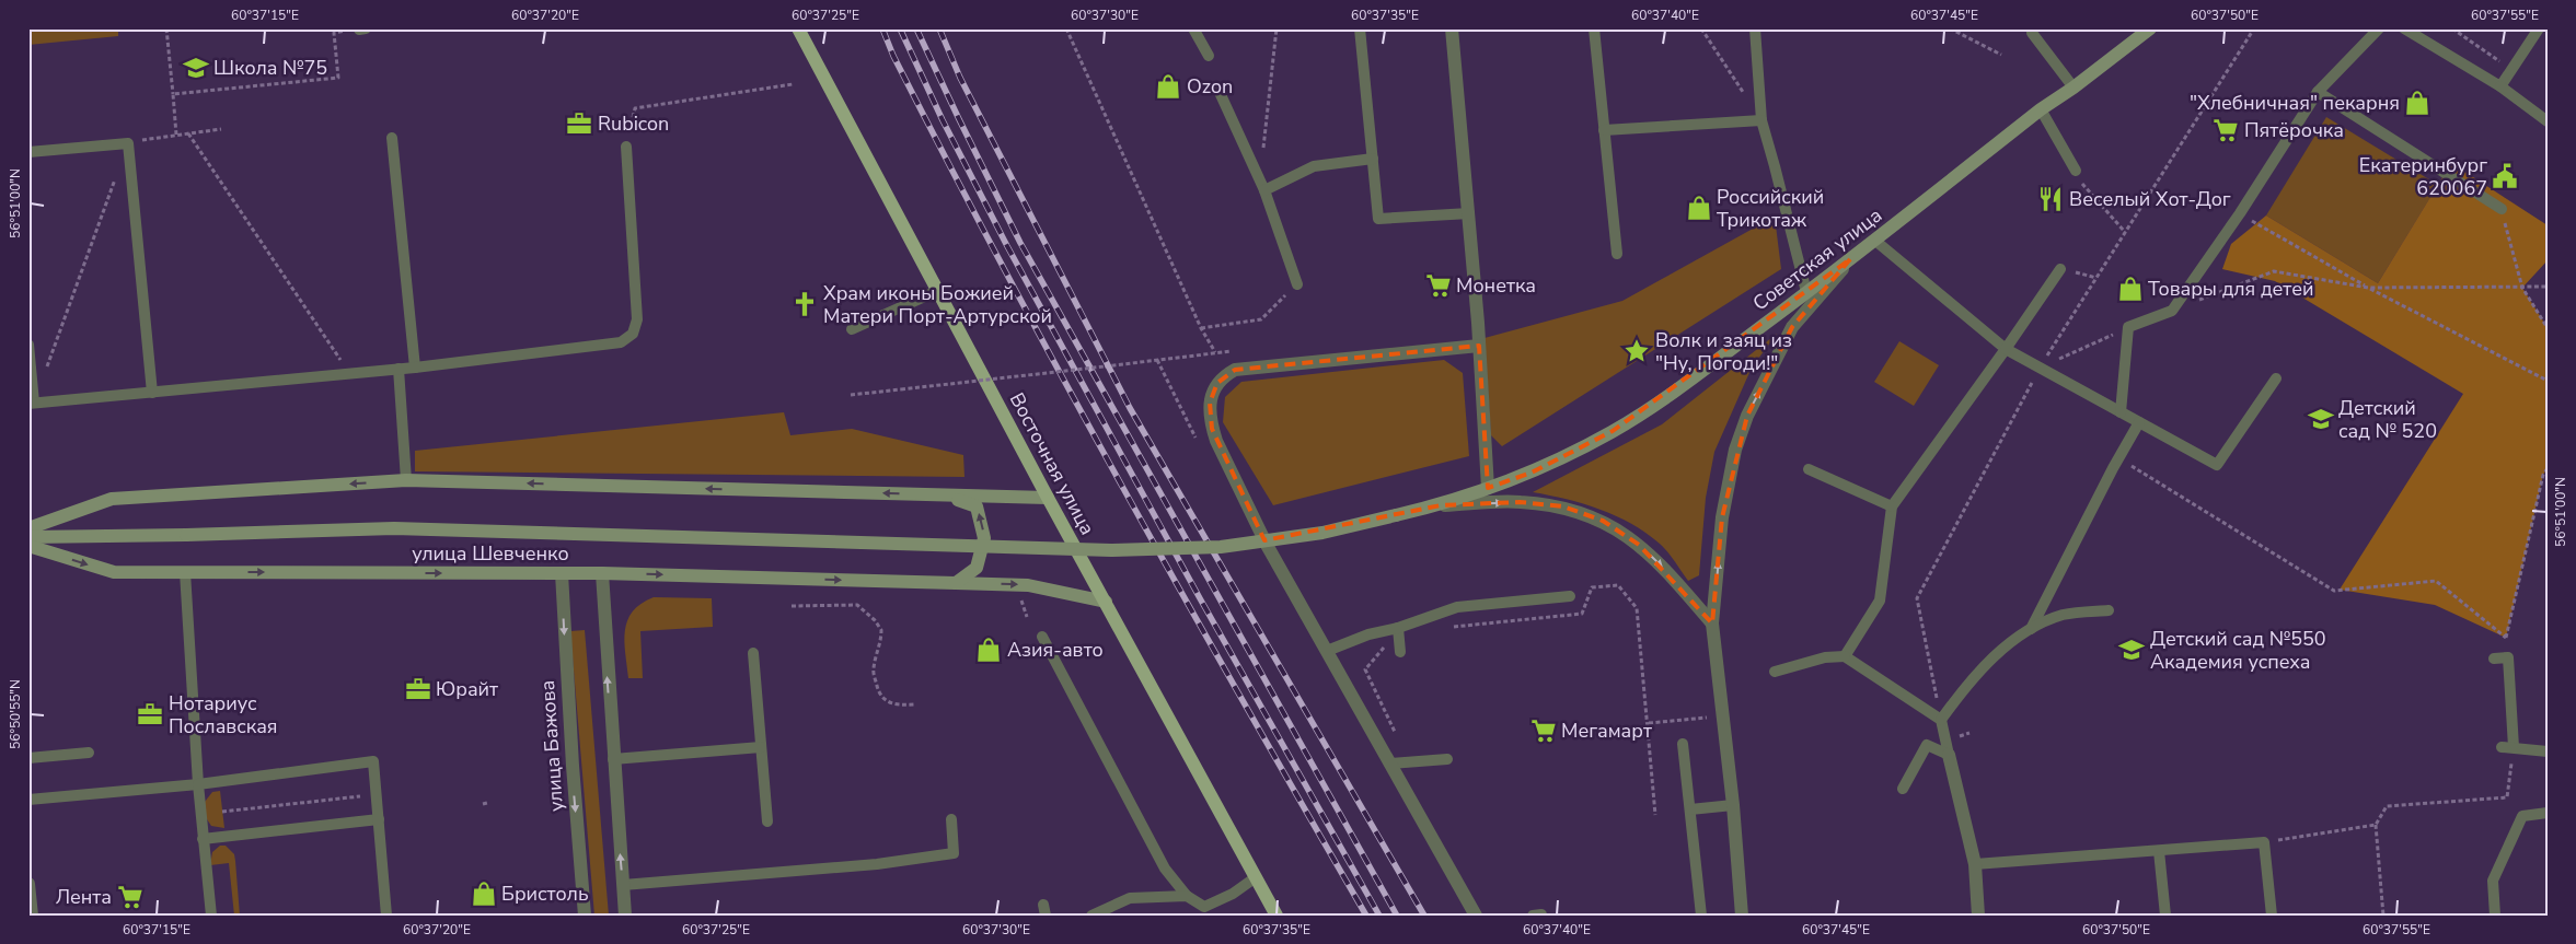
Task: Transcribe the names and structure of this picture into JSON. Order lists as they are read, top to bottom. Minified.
{"streets":{"main road":["Советская улица","Восточная улица","улица Шевченко"],"street":["улица Бажова"]},"crossings":[["Восточная улица","улица Шевченко"],["улица Шевченко","улица Бажова"]],"places":{"school or university":["Школа №75","Детский сад № 520","Детский сад №550 Академия успеха"],"shop":["Ozon","\"Хлебничная\" пекарня","Российский Трикотаж","Товары для детей","Азия-авто","Бристоль"],"office":["Rubicon","Юрайт","Нотариус Пославская"],"supermarket":["Пятёрочка","Монетка","Мегамарт","Лента"],"public building":["Екатеринбург 620067"],"restaurant":["Веселый Хот-Дог"],"church":["Храм иконы Божией Матери Порт-Артурской"],"place":["Волк и заяц из \"Ну, Погоди!\""]},"coordinates":["60°37'15\"E","60°37'20\"E","60°37'25\"E","60°37'30\"E","60°37'35\"E","60°37'40\"E","60°37'45\"E","60°37'50\"E","60°37'55\"E","56°51'00\"N","56°50'55\"N"]}
